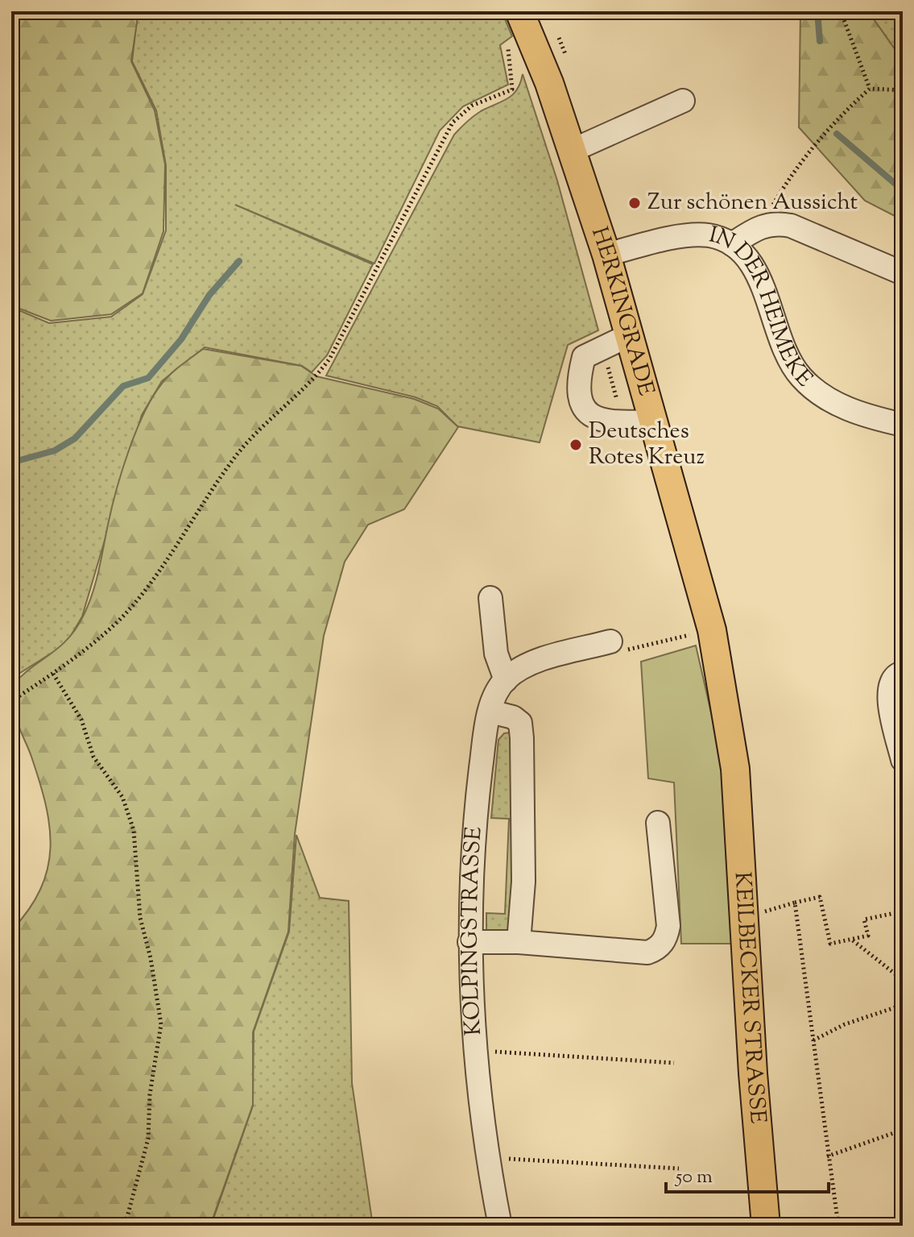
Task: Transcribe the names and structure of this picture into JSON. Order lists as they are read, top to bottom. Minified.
{"streets":{"main road":["HERKINGRADE","KEILBECKER STRASSE"],"street":["IN DER HEIMEKE","KOLPINGSTRASSE"]},"crossings":[["HERKINGRADE","IN DER HEIMEKE"],["HERKINGRADE","KEILBECKER STRASSE"]],"places":["Zur schönen Aussicht","Deutsches Rotes Kreuz"],"scale_bar":"50 m"}
